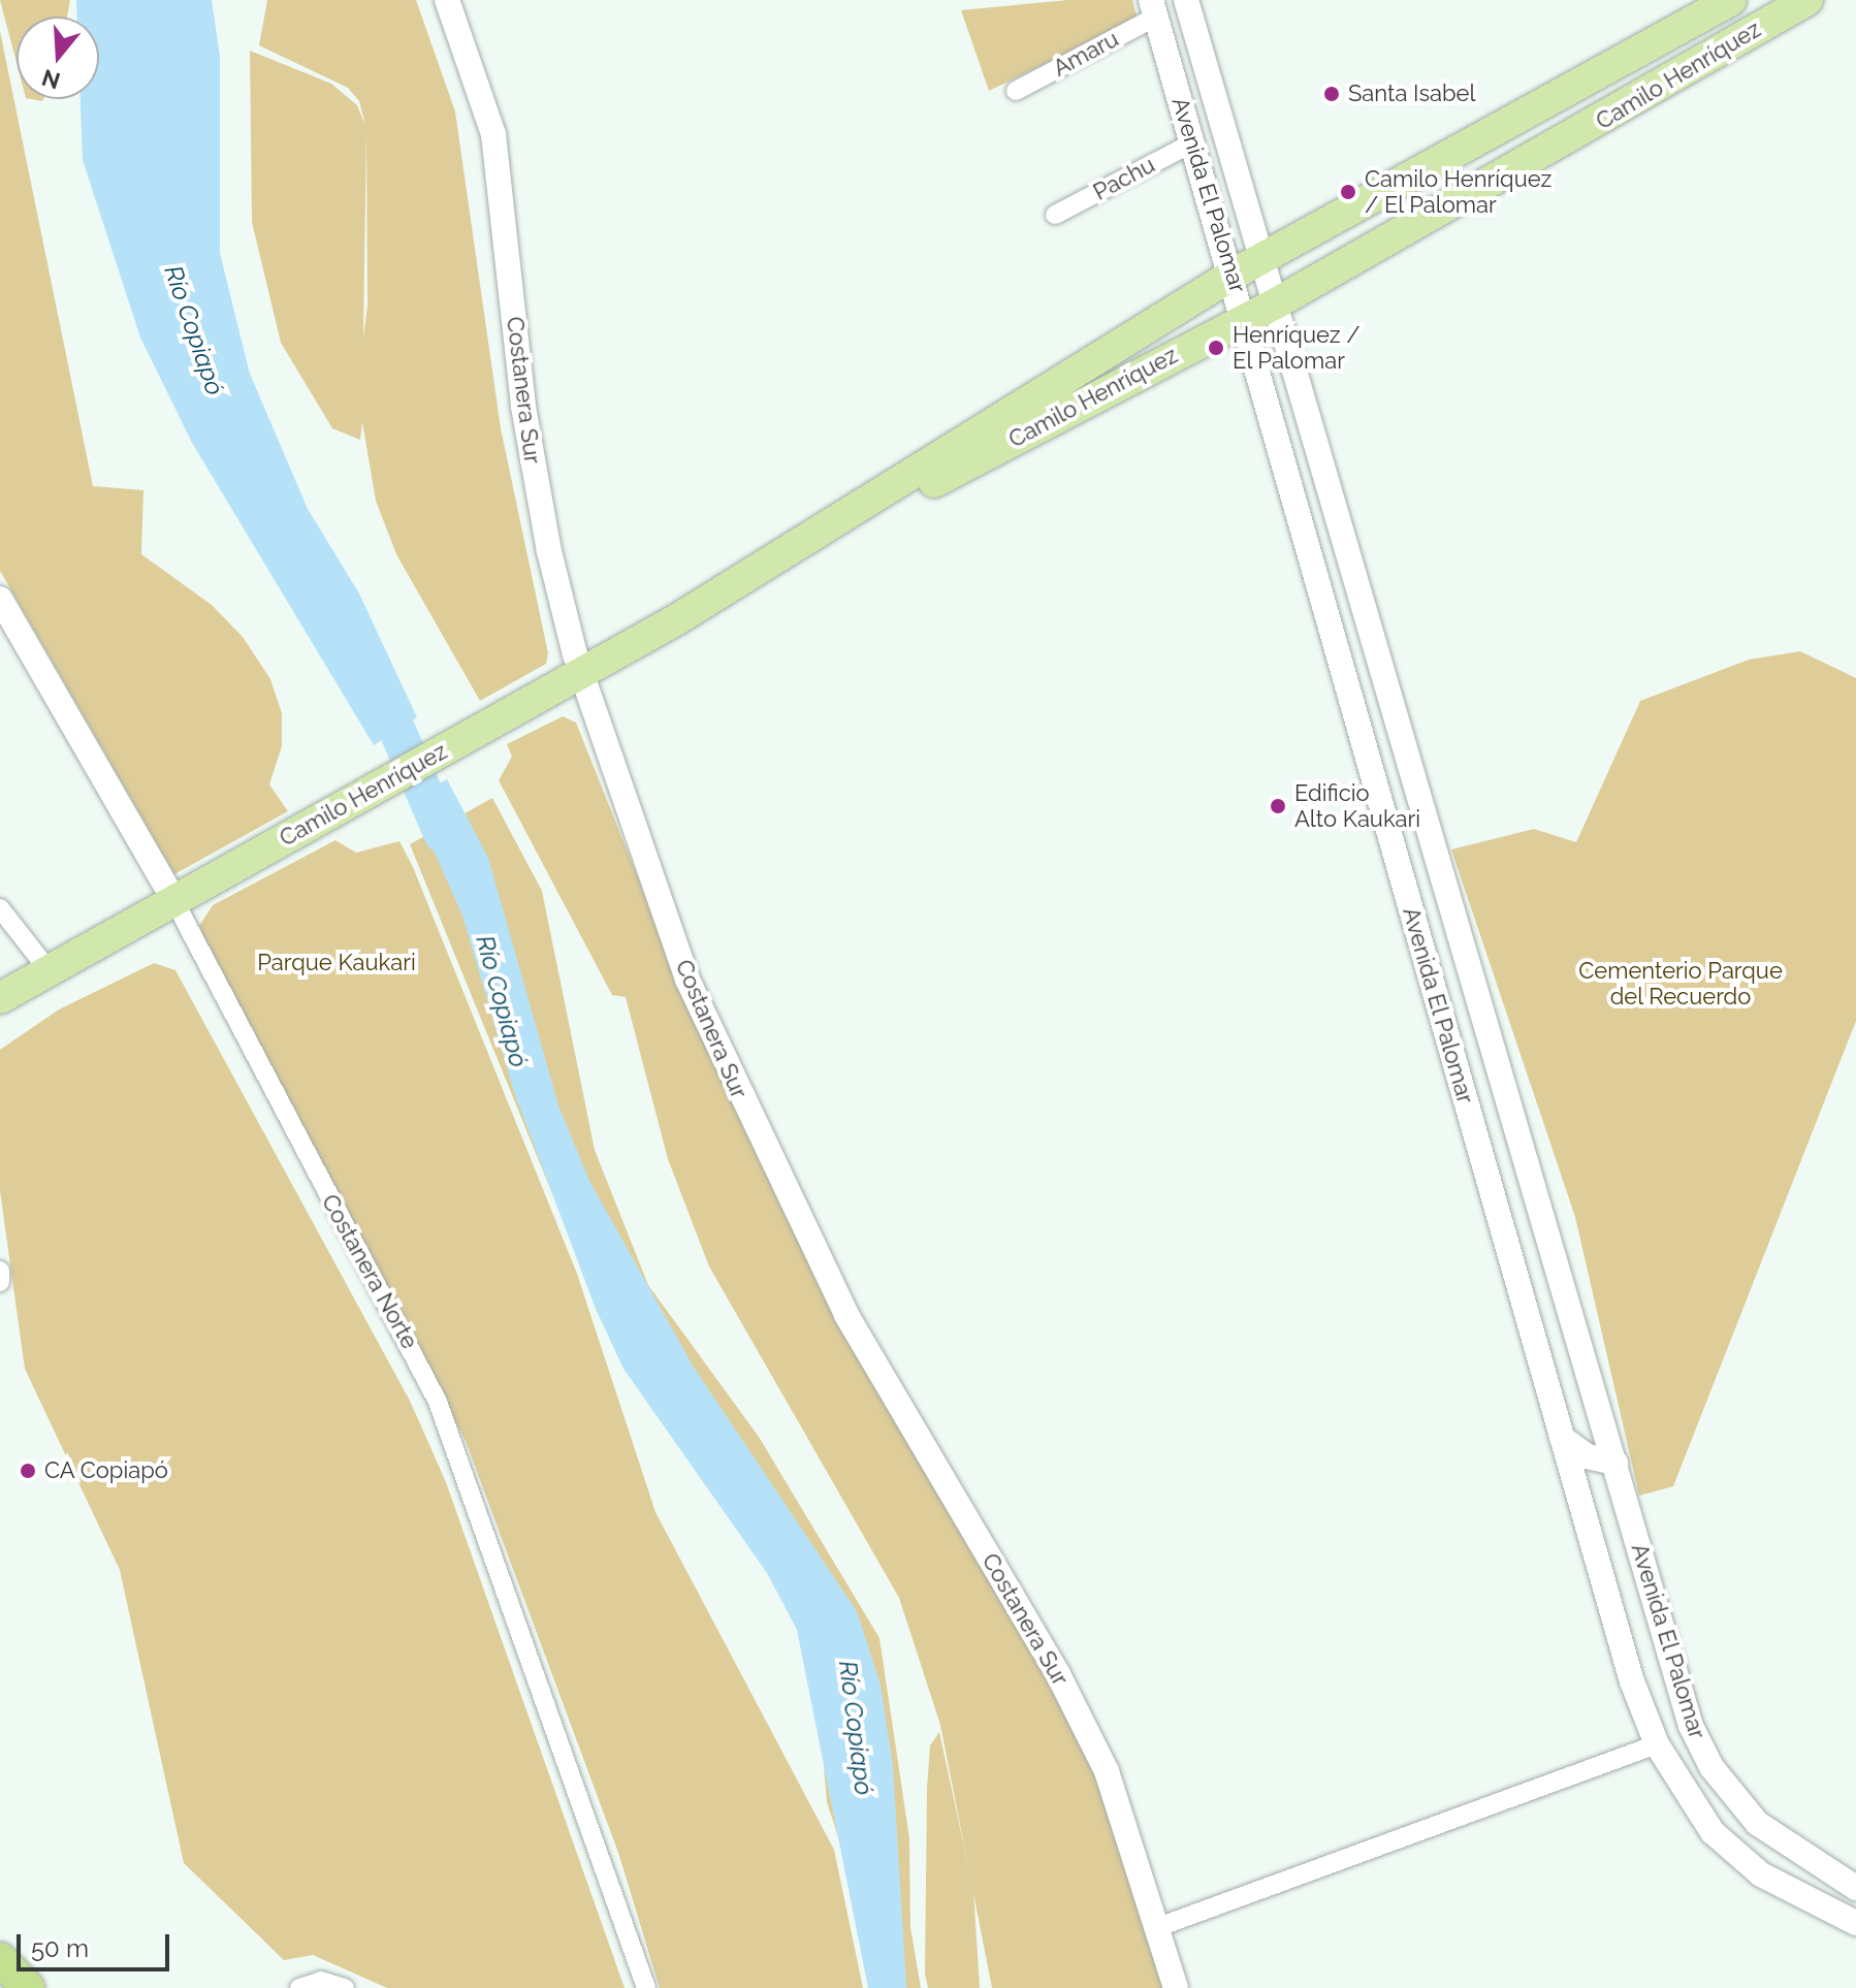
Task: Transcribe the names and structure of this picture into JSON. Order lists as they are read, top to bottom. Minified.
{"streets":{"main road":["Camilo Henríquez"],"street":["Amaru","Pachu","Avenida El Palomar","Costanera Sur","Costanera Norte"]},"crossings":[["Amaru","Avenida El Palomar"],["Camilo Henríquez","Avenida El Palomar"],["Camilo Henríquez","Costanera Sur"],["Camilo Henríquez","Costanera Norte"],["Pachu","Avenida El Palomar"]],"water":["Río Copiapó"],"parks":["Parque Kaukari","Cementerio Parque del Recuerdo"],"places":["Santa Isabel","Camilo Henríquez / El Palomar","Henríquez / El Palomar","Edificio Alto Kaukari","CA Copiapó"],"scale_bar":"50 m","north":"bottom"}
